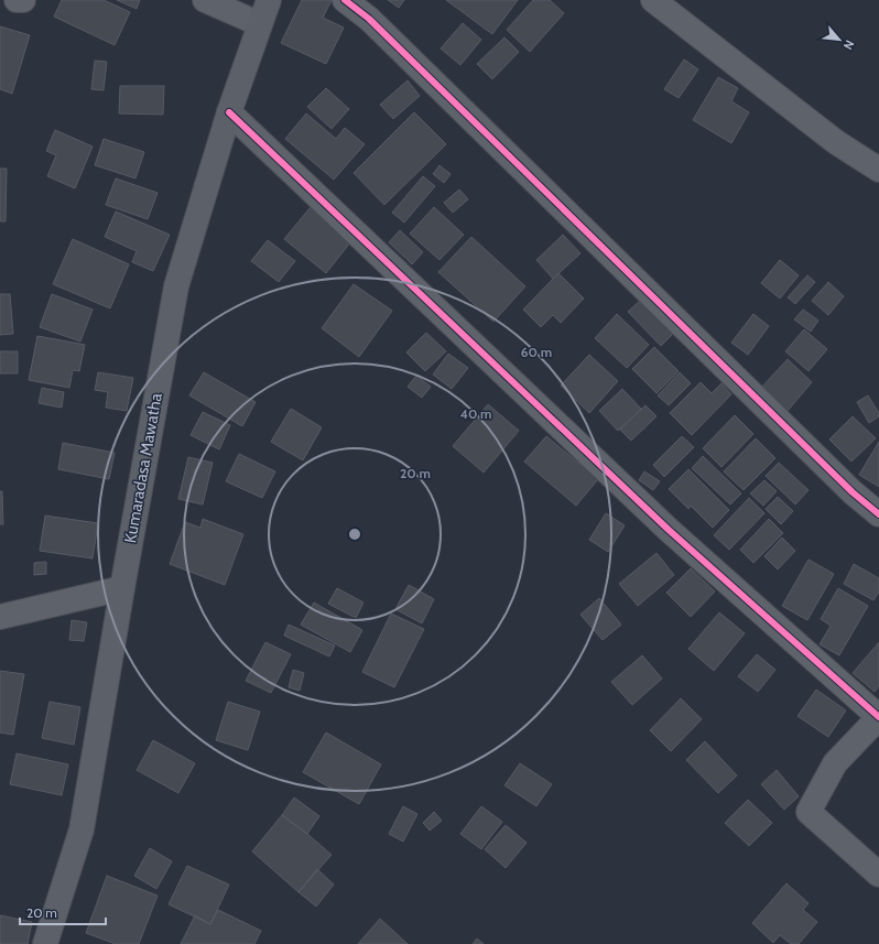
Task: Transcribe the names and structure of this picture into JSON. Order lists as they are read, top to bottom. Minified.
{"streets":{"main road":["Kumaradasa Mawatha"]},"scale_bar":"20 m","north":"bottom right","rings":["60 m","40 m","20 m"]}
